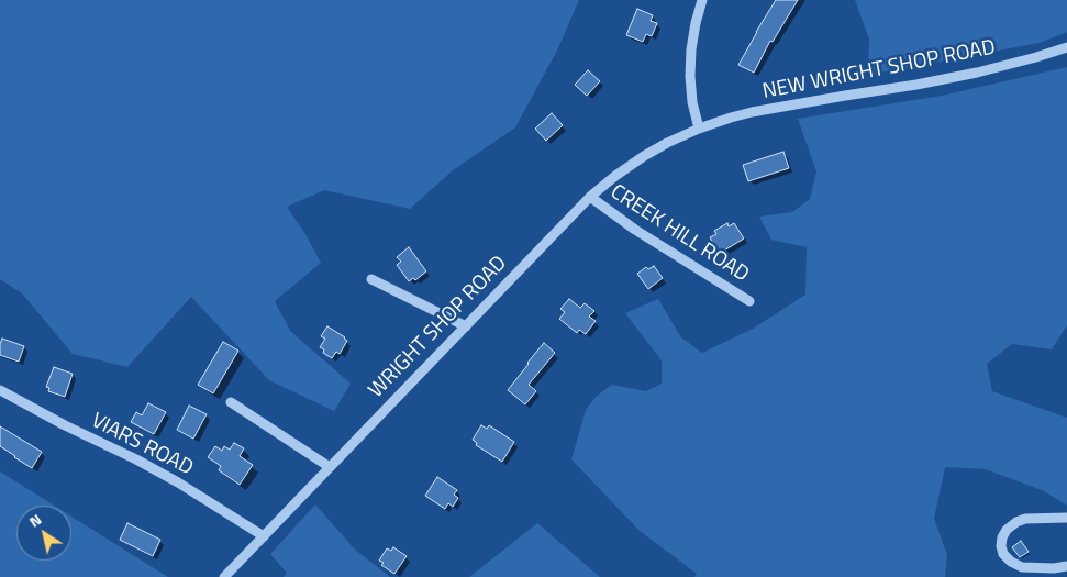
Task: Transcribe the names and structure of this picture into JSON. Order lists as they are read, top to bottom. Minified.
{"streets":{"street":["NEW WRIGHT SHOP ROAD","CREEK HILL ROAD","WRIGHT SHOP ROAD","VIARS ROAD"]},"crossings":[["NEW WRIGHT SHOP ROAD","WRIGHT SHOP ROAD"],["CREEK HILL ROAD","WRIGHT SHOP ROAD"],["WRIGHT SHOP ROAD","VIARS ROAD"]],"north":"top left"}
